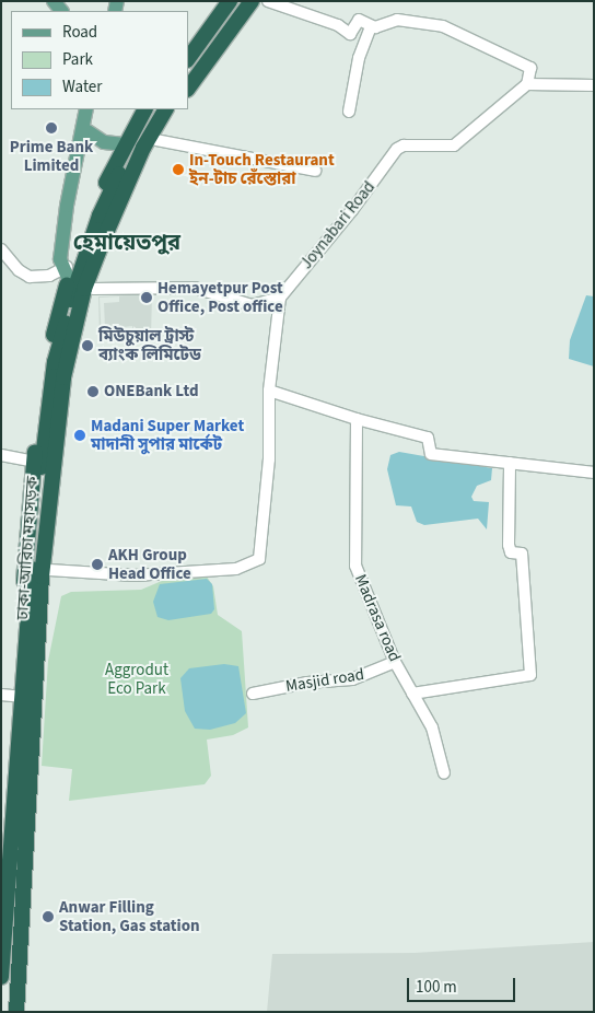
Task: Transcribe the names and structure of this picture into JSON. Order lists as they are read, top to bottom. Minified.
{"streets":{"highway":["ঢাকা-আরিচা মহাসড়ক"],"street":["Joynabari Road","Madrasa road","Masjid road"]},"crossings":[["Madrasa road","Masjid road"]],"districts":["হেমায়েতপুর"],"parks":["Aggrodut Eco Park"],"places":["Prime Bank Limited","In-Touch Restaurant ইন-টাচ রেঁস্তোরা","Hemayetpur Post Office, Post office","মিউচুয়াল ট্রাস্ট ব্যাংক লিমিটেড","ONEBank Ltd","Madani Super Market মাদানী সুপার মার্কেট","AKH Group Head Office","Anwar Filling Station, Gas station"],"legend":["Road","Park","Water"],"scale_bar":"100 m"}
